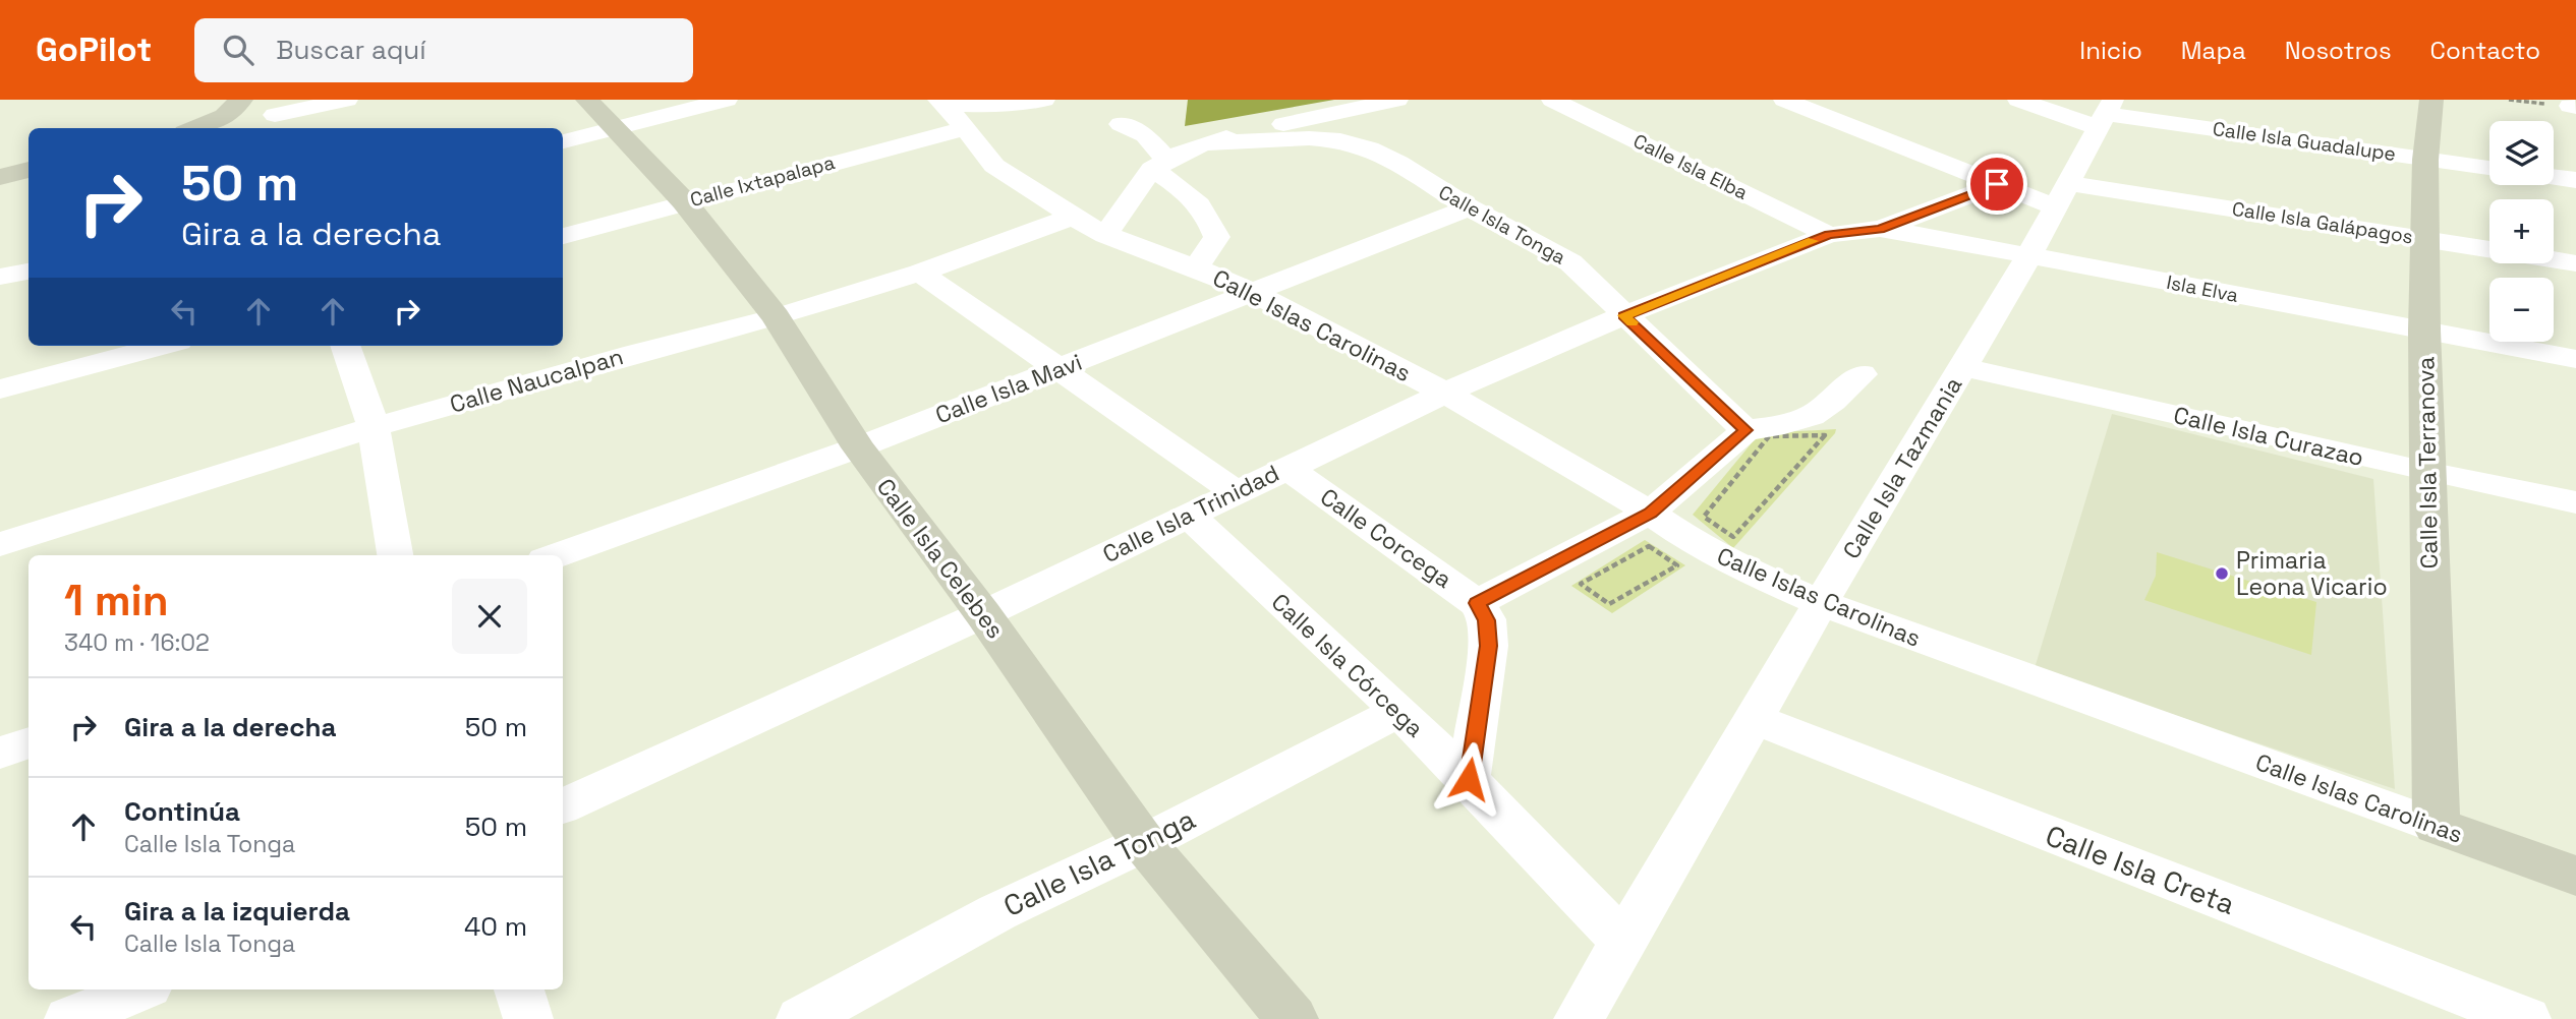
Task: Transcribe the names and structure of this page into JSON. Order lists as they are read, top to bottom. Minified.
{"streets":{"street":["Calle Isla Guadalupe","Calle Isla Elba","Calle Ixtapalapa","Calle Isla Galápagos","Calle Isla Tonga","Isla Elva","Calle Islas Carolinas","Calle Naucalpan","Calle Isla Mavi","Calle Isla Curazao","Calle Isla Terranova","Calle Isla Tazmania","Calle Isla Trinidad","Calle Corcega","Calle Isla Celebes","Calle Isla Córcega","Calle Isla Creta"]},"crossings":[["Calle Isla Guadalupe","Calle Isla Terranova"],["Calle Isla Guadalupe","Calle Isla Tazmania"],["Calle Isla Elba","Isla Elva"],["Calle Isla Elba","Calle Isla Trinidad"],["Calle Ixtapalapa","Calle Islas Carolinas"],["Calle Ixtapalapa","Calle Isla Celebes"],["Calle Isla Galápagos","Calle Isla Terranova"],["Calle Isla Galápagos","Calle Isla Tazmania"],["Calle Isla Tonga","Calle Isla Mavi"],["Calle Isla Tonga","Calle Isla Trinidad"],["Calle Isla Tonga","Calle Isla Celebes"],["Calle Isla Tonga","Calle Isla Córcega"],["Isla Elva","Calle Isla Terranova"],["Isla Elva","Calle Isla Tazmania"],["Isla Elva","Calle Isla Trinidad"],["Calle Islas Carolinas","Calle Naucalpan"],["Calle Islas Carolinas","Calle Isla Mavi"],["Calle Islas Carolinas","Calle Isla Terranova"],["Calle Islas Carolinas","Calle Isla Tazmania"],["Calle Islas Carolinas","Calle Isla Trinidad"],["Calle Naucalpan","Calle Isla Celebes"],["Calle Isla Mavi","Calle Isla Celebes"],["Calle Isla Curazao","Calle Isla Terranova"],["Calle Isla Curazao","Calle Isla Tazmania"],["Calle Isla Tazmania","Calle Isla Córcega"],["Calle Isla Tazmania","Calle Isla Creta"],["Calle Isla Trinidad","Calle Corcega"],["Calle Isla Trinidad","Calle Isla Celebes"],["Calle Isla Trinidad","Calle Isla Córcega"],["Calle Corcega","Calle Isla Córcega"]],"places":["Primaria Leona Vicario"],"page":{"header":"GoPilot","search":"Buscar aquí","nav":["Inicio","Mapa","Nosotros","Contacto"],"map_buttons":["+","−"],"turn":["50 m","Gira a la derecha"],"heading":["1 min","340 m · 16:02"],"list":[{"name":"Gira a la derecha","value":"50 m"},{"name":"Continúa","note":"Calle Isla Tonga","value":"50 m"},{"name":"Gira a la izquierda","note":"Calle Isla Tonga","value":"40 m"}]}}
